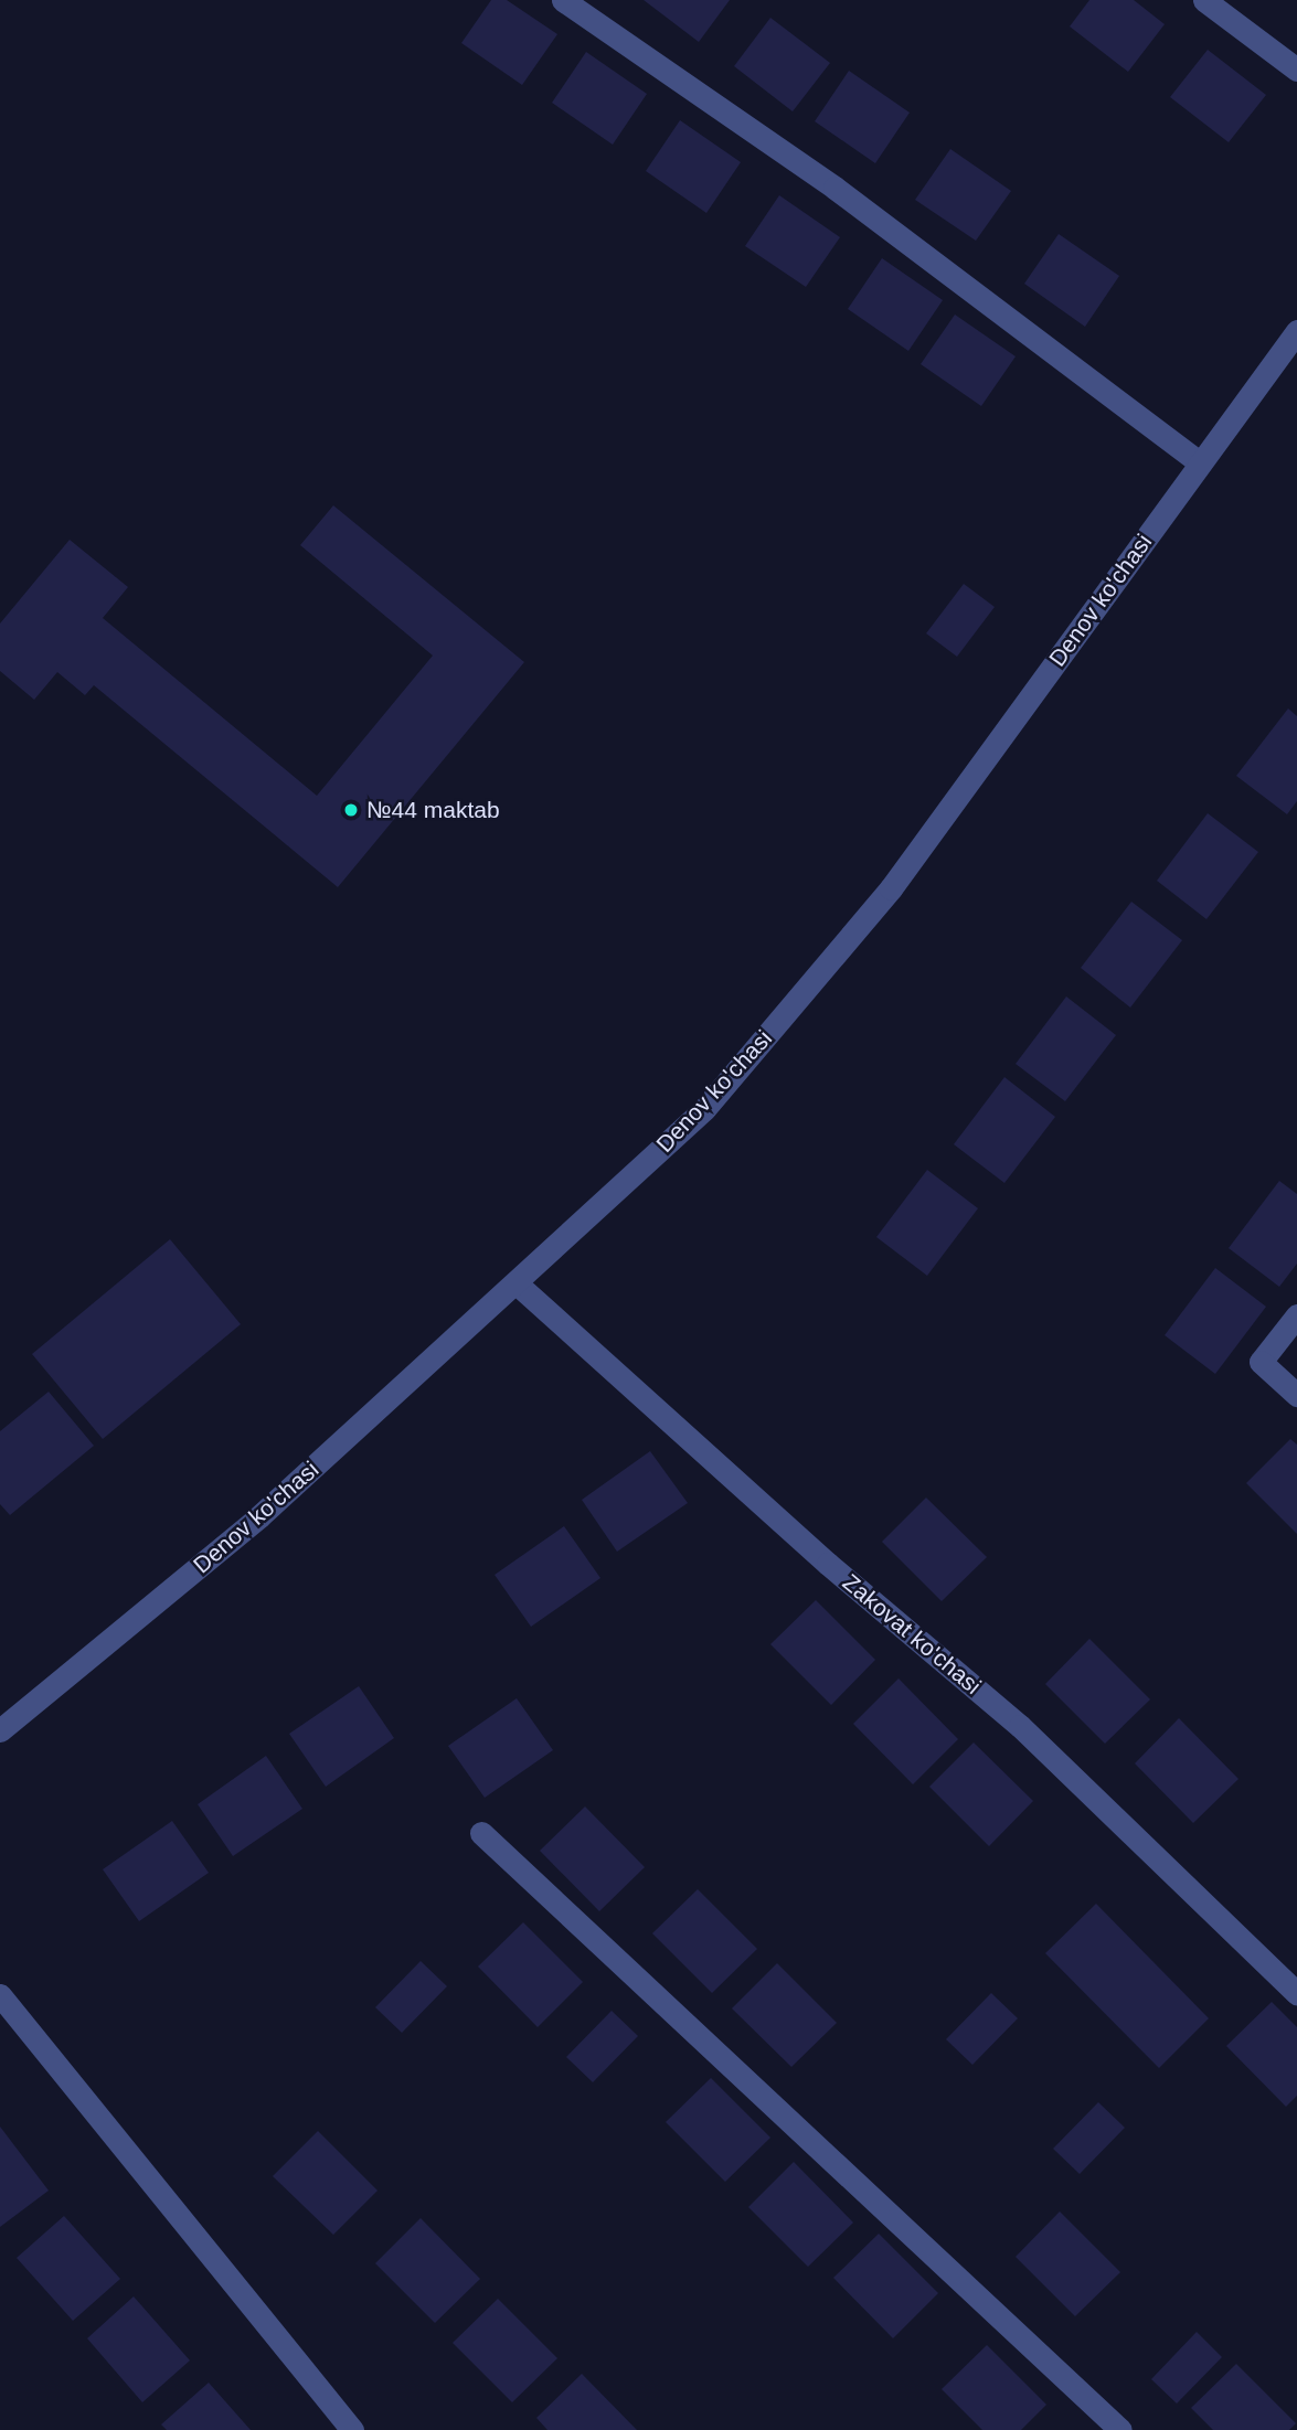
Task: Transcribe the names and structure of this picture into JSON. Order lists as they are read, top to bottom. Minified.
{"streets":{"street":["Denov ko'chasi","Zakovat ko'chasi"]},"crossings":[["Denov ko'chasi","Zakovat ko'chasi"]],"places":["№44 maktab"]}
